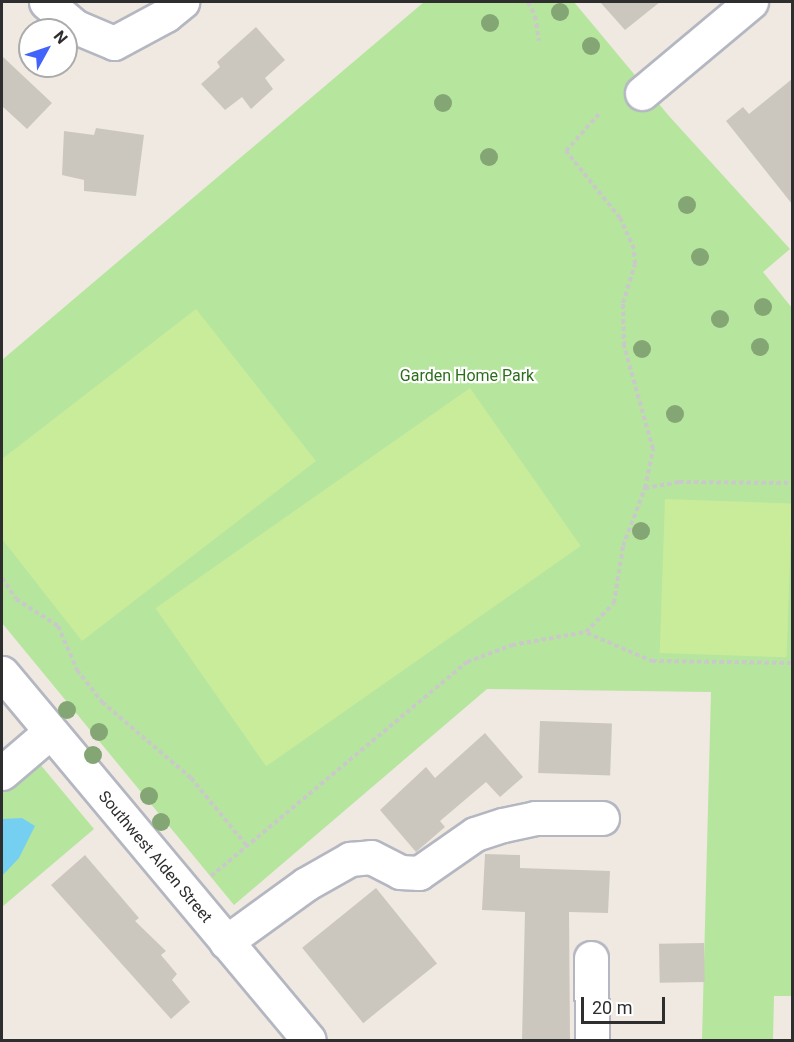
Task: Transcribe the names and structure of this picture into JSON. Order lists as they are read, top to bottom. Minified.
{"streets":{"street":["Southwest Alden Street"]},"parks":["Garden Home Park"],"scale_bar":"20 m","north":"top right"}
